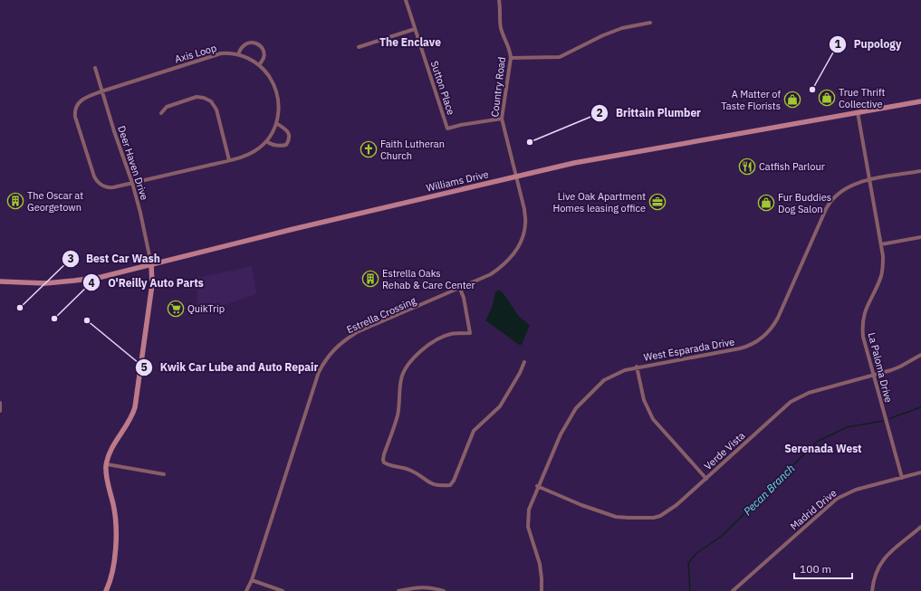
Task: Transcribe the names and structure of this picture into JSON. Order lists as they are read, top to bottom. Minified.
{"streets":{"main road":["Williams Drive"],"street":["Axis Loop","Country Road","Sutton Place","Deer Haven Drive","Estrella Crossing","West Esparada Drive","La Paloma Drive","Verde Vista","Madrid Drive"]},"crossings":[["Axis Loop","Deer Haven Drive"],["Country Road","Sutton Place"],["Country Road","Williams Drive"],["Country Road","Estrella Crossing"],["Deer Haven Drive","Williams Drive"],["Williams Drive","Estrella Crossing"],["Williams Drive","La Paloma Drive"],["West Esparada Drive","La Paloma Drive"],["West Esparada Drive","Verde Vista"],["La Paloma Drive","Verde Vista"],["La Paloma Drive","Madrid Drive"]],"districts":["The Enclave","Serenada West"],"water":["Pecan Branch"],"places":{"other":["Pupology","Brittain Plumber","Best Car Wash","O'Reilly Auto Parts","Kwik Car Lube and Auto Repair"],"shop":["True Thrift Collective","A Matter of Taste Florists","Fur Buddies Dog Salon"],"church":["Faith Lutheran Church"],"restaurant":["Catfish Parlour"],"building":["The Oscar at Georgetown","Estrella Oaks Rehab & Care Center"],"office":["Live Oak Apartment Homes leasing office"],"supermarket":["QuikTrip"]},"scale_bar":"100 m"}
